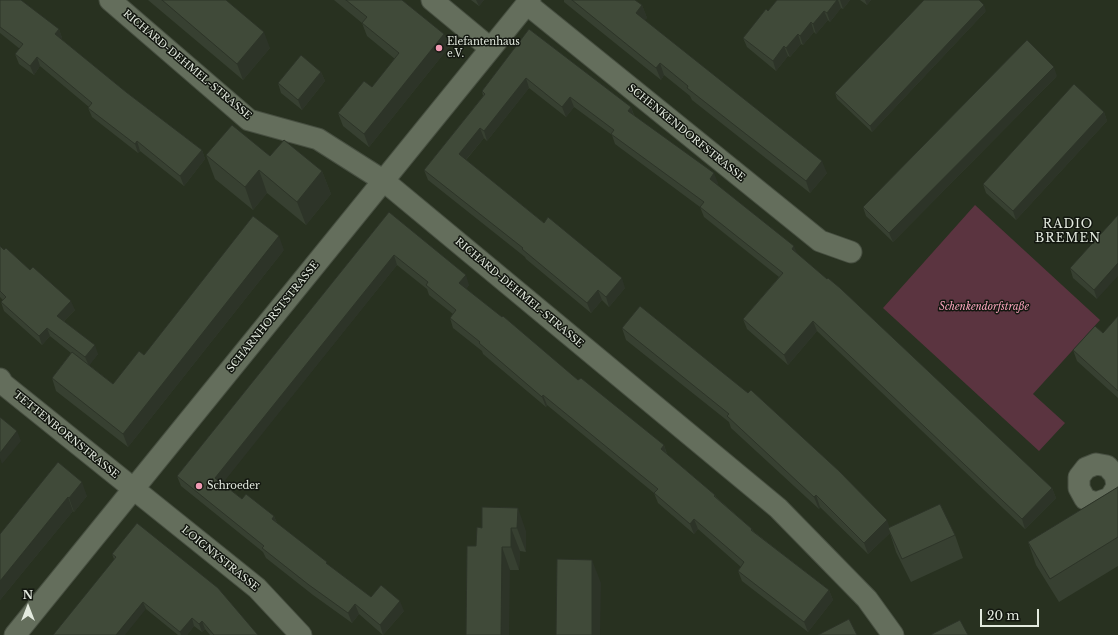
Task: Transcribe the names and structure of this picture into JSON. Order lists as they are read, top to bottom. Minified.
{"streets":{"street":["RICHARD-DEHMEL-STRASSE","SCHENKENDORFSTRASSE","SCHARNHORSTSTRASSE","TETTENBORNSTRASSE","LOIGNYSTRASSE"]},"crossings":[["RICHARD-DEHMEL-STRASSE","SCHARNHORSTSTRASSE"],["SCHENKENDORFSTRASSE","SCHARNHORSTSTRASSE"],["SCHARNHORSTSTRASSE","TETTENBORNSTRASSE"],["SCHARNHORSTSTRASSE","LOIGNYSTRASSE"],["TETTENBORNSTRASSE","LOIGNYSTRASSE"]],"districts":["RADIO BREMEN"],"parks":["Schenkendorfstraße"],"places":["Elefantenhaus e.V.","Schroeder"],"scale_bar":"20 m","north":"top"}
